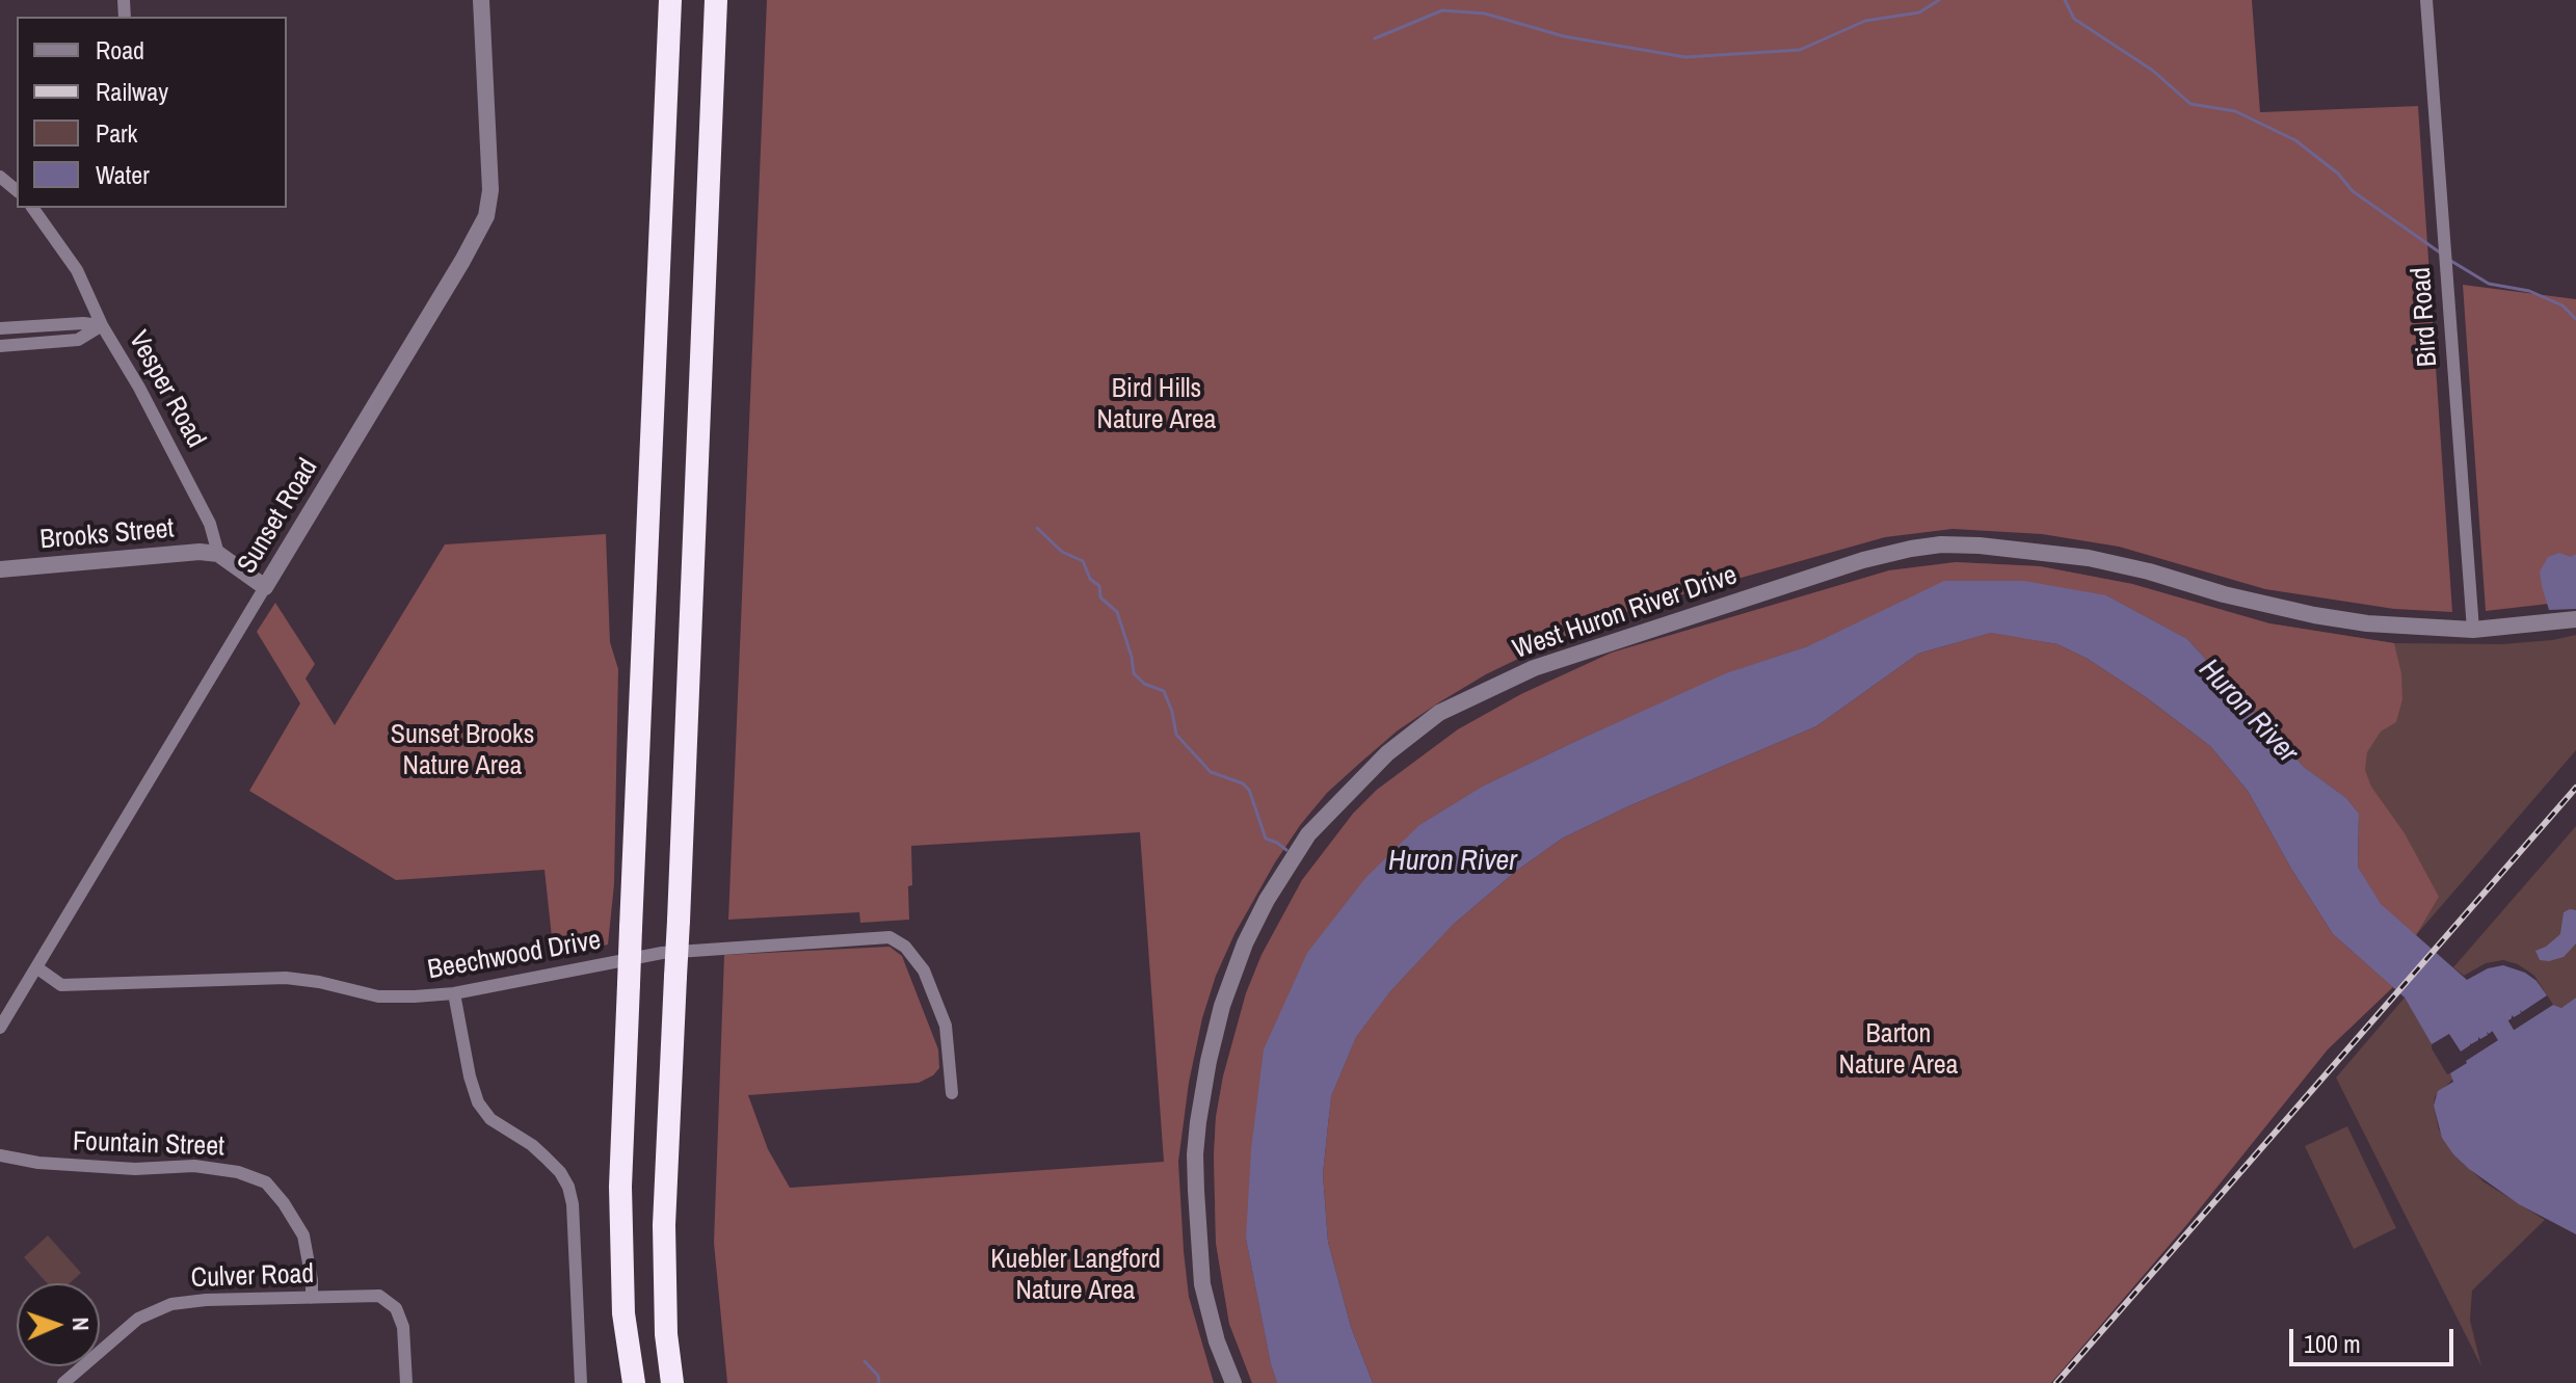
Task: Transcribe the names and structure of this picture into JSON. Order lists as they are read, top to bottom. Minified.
{"streets":{"street":["Bird Road","Vesper Road","Sunset Road","Brooks Street","West Huron River Drive","Beechwood Drive","Fountain Street","Culver Road"]},"crossings":[["Bird Road","West Huron River Drive"],["Vesper Road","Brooks Street"],["Sunset Road","Beechwood Drive"],["Fountain Street","Culver Road"]],"water":["Huron River"],"parks":["Bird Hills Nature Area","Sunset Brooks Nature Area","Barton Nature Area","Kuebler Langford Nature Area"],"legend":["Road","Railway","Park","Water"],"scale_bar":"100 m","north":"right"}
